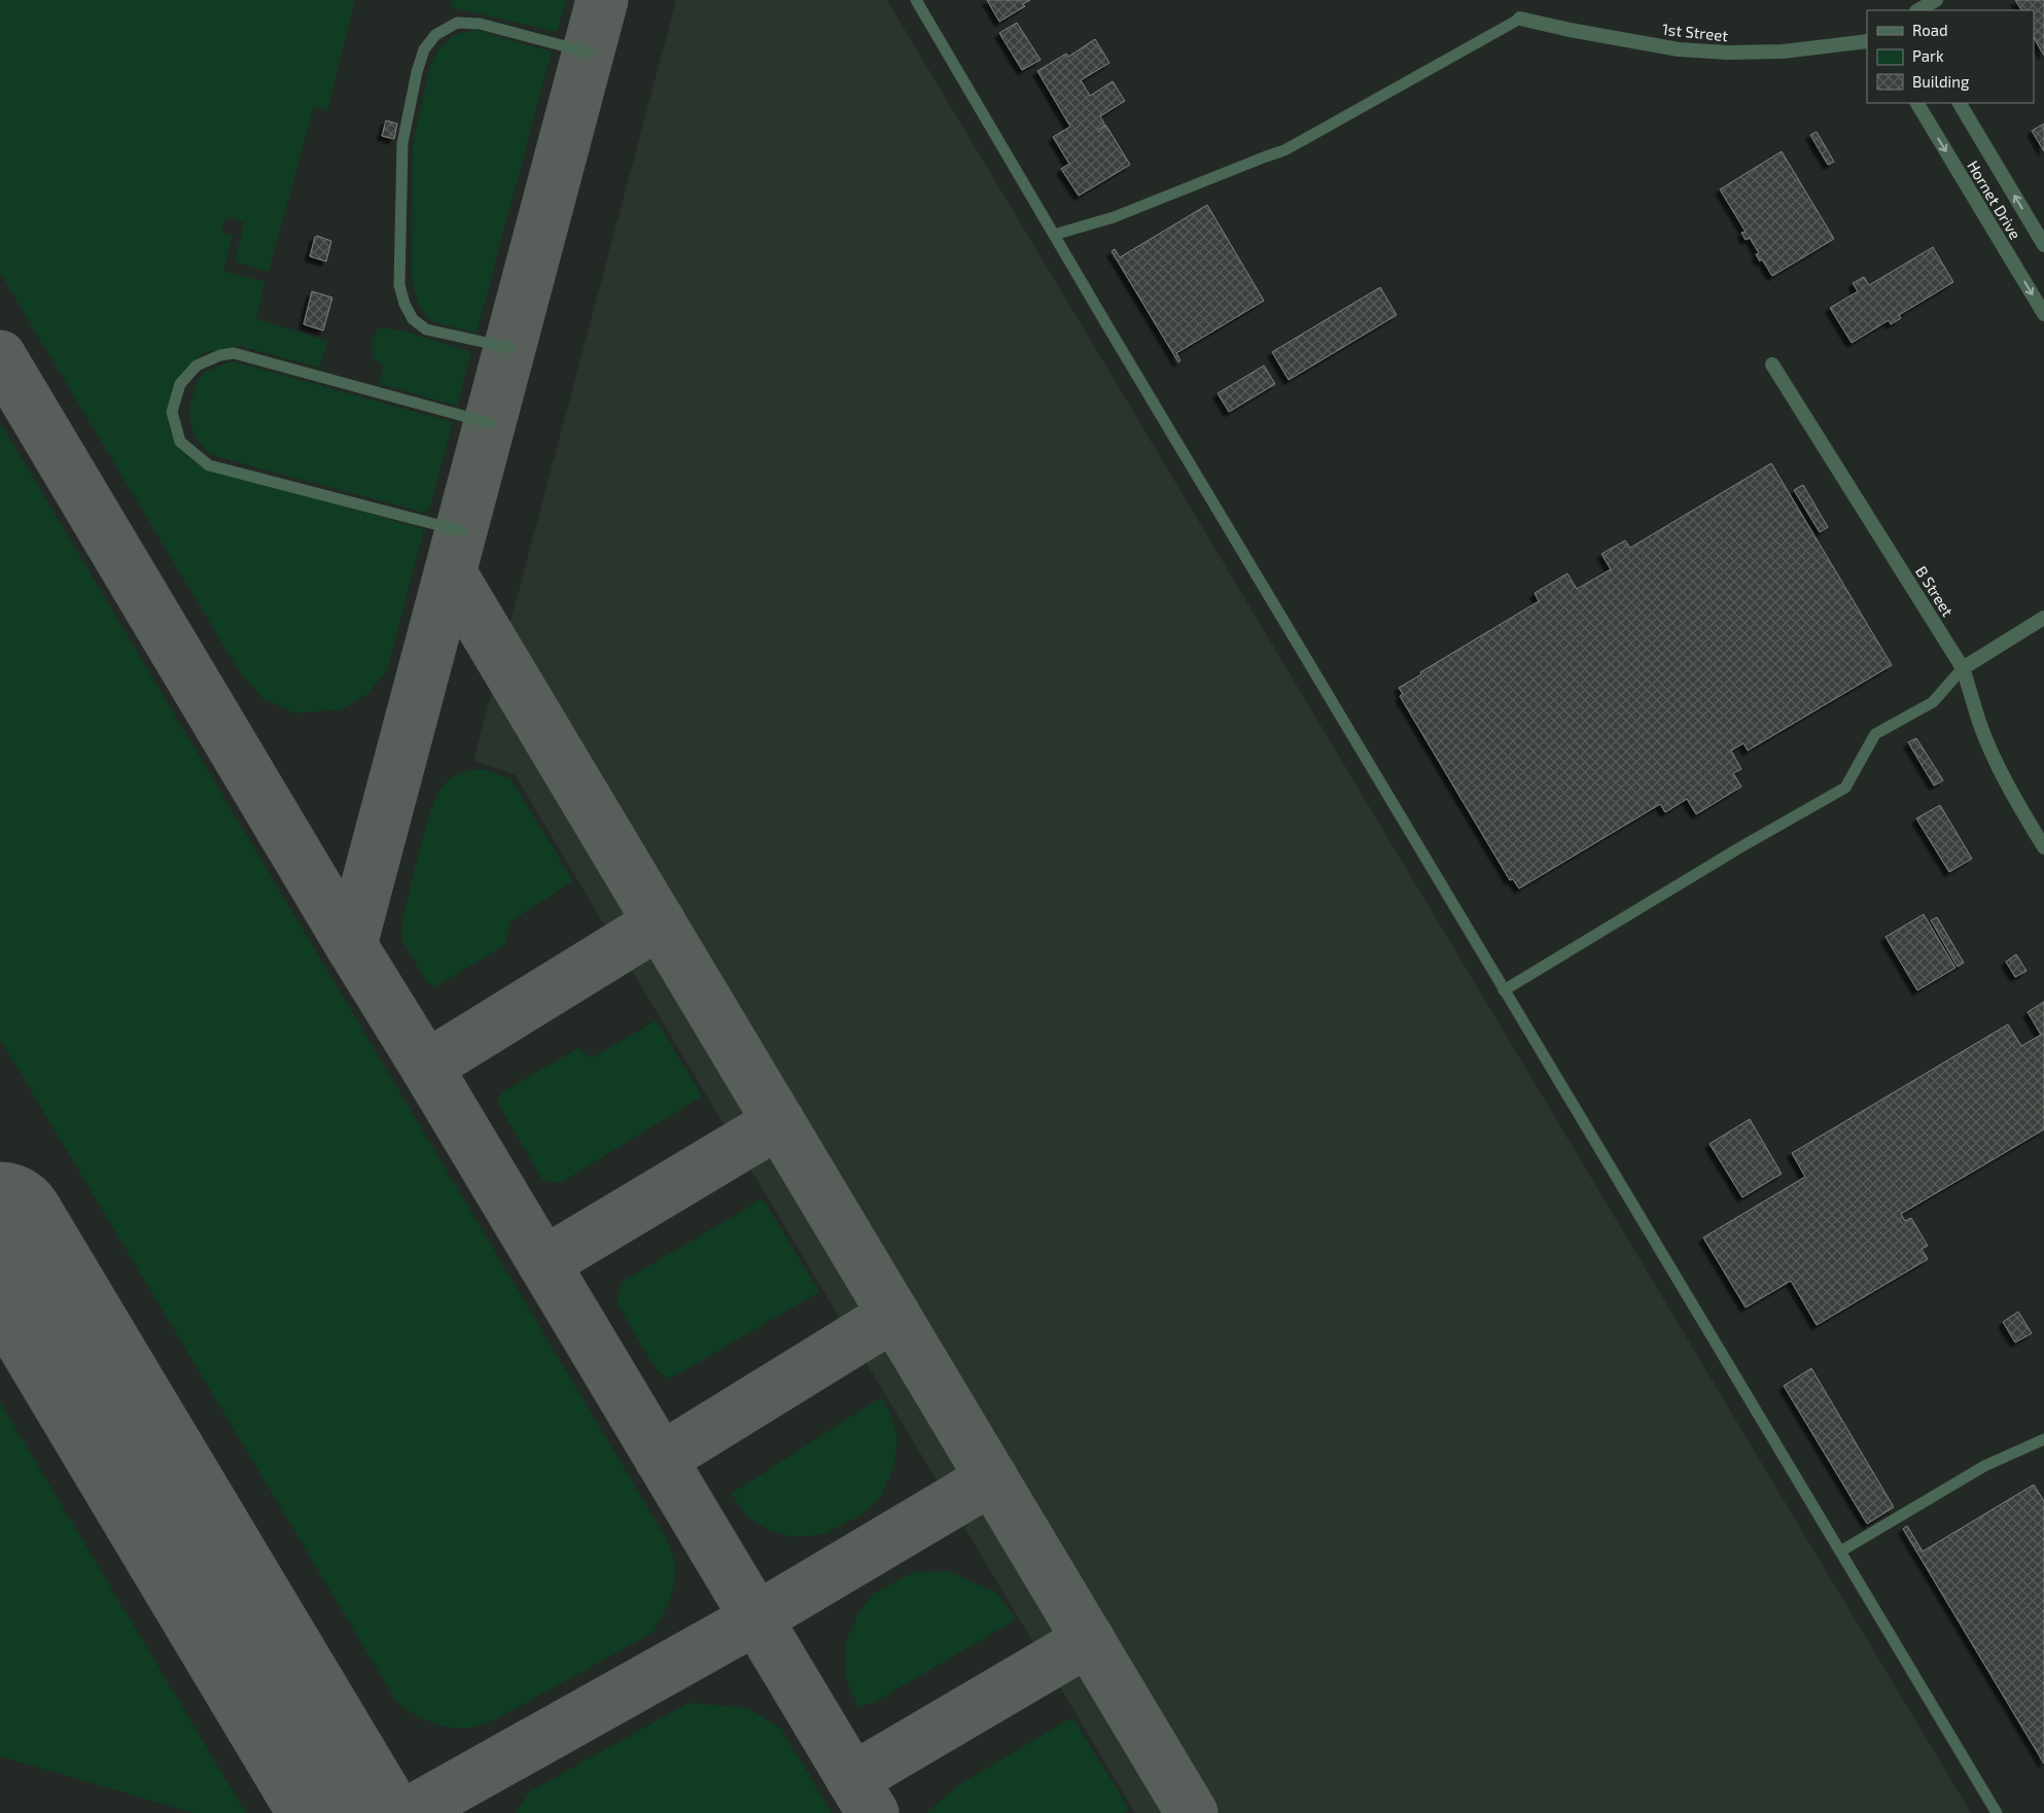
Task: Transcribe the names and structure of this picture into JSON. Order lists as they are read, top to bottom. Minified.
{"streets":{"street":["1st Street","Hornet Drive","B Street"]},"legend":["Road","Park","Building"]}
